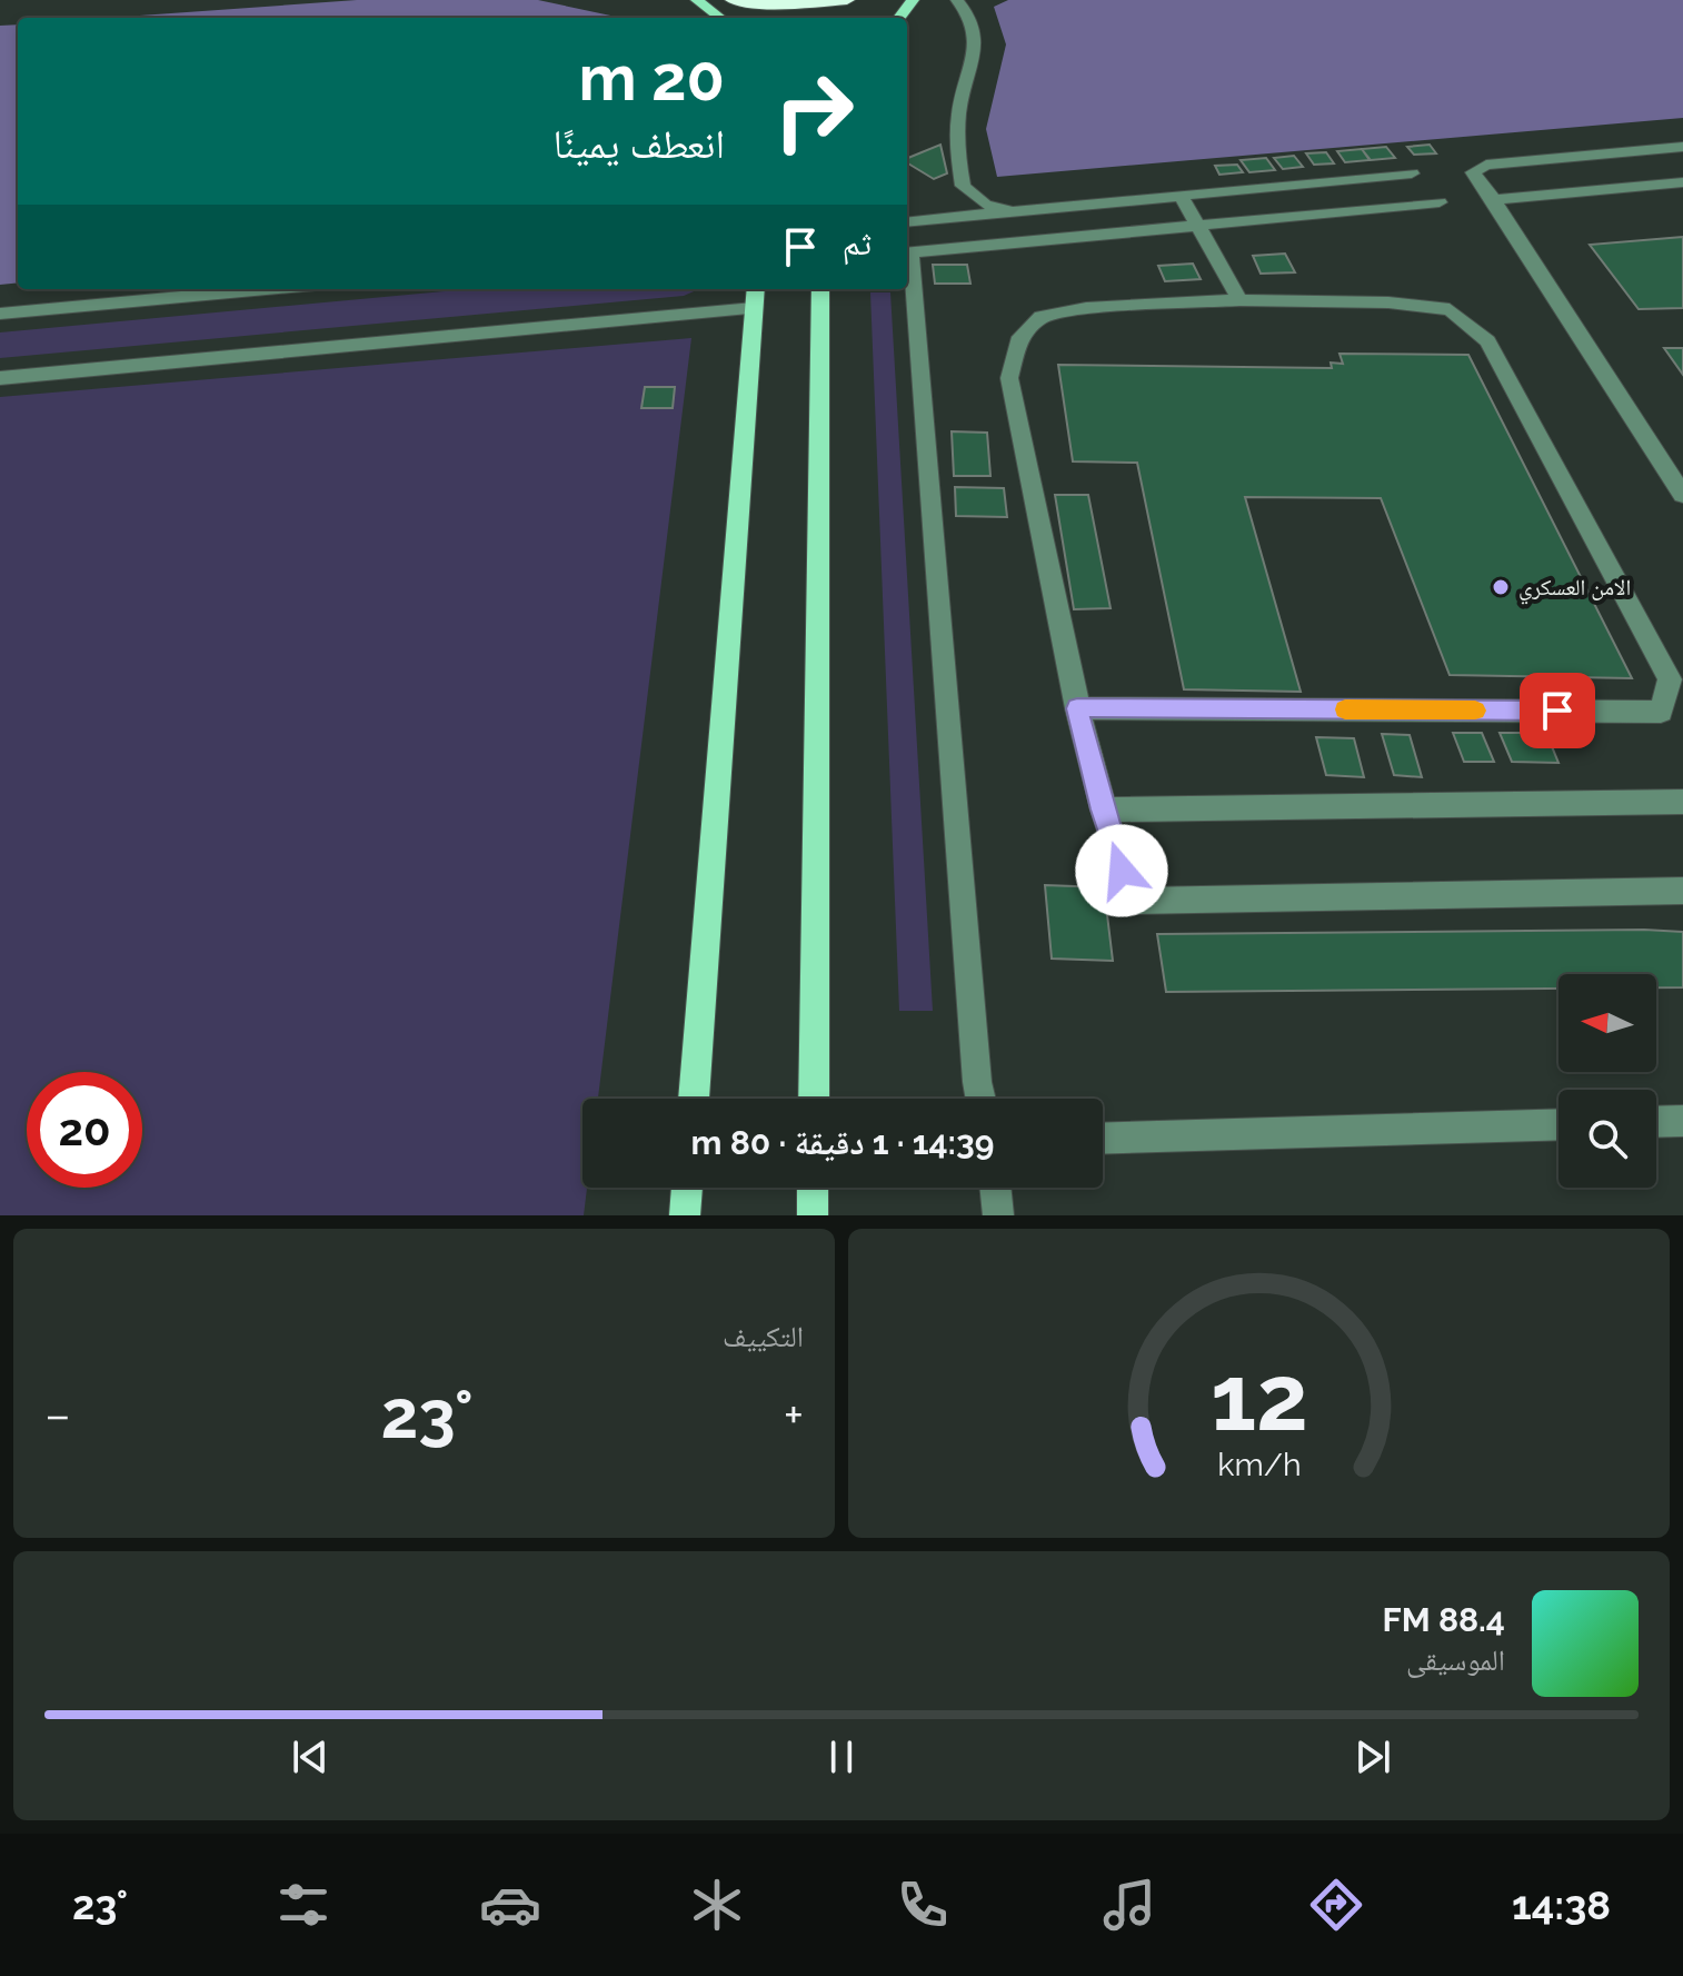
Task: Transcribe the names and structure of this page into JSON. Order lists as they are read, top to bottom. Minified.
{"places":["الامن العسكري"],"north":"left","page":{"turn":["20 m","انعطف يمينًا"],"then":"ثم","limit":"20","trip":"14:39 · 1 دقيقة · 80 m","tile":"التكييف","heat":["−","23°","+"],"song":["88.4 FM","الموسيقى"],"tabs":["14:38","23°"],"gauge":["12","km/h"]}}
